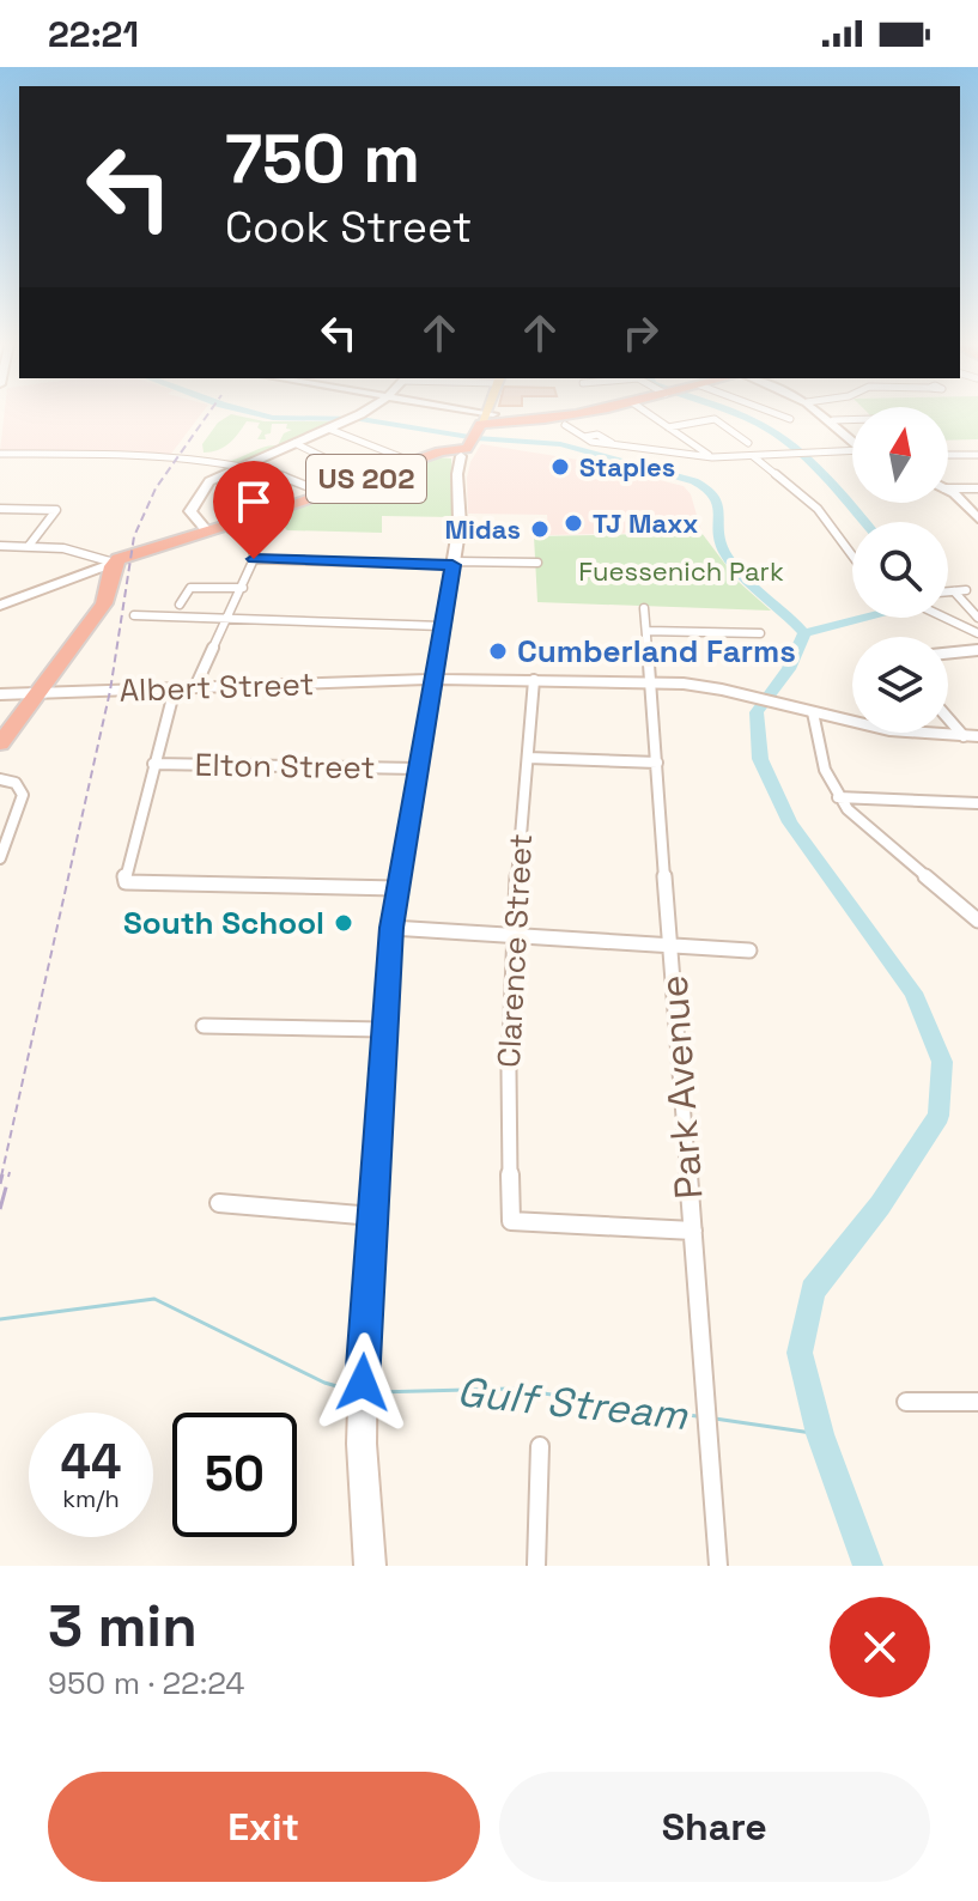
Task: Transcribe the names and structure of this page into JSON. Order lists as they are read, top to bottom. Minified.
{"streets":{"highway":["US 202"],"main road":["Albert Street"],"street":["Elton Street","Clarence Street","Park Avenue"]},"crossings":[["Albert Street","Clarence Street"],["Albert Street","Park Avenue"],["Clarence Street","Park Avenue"]],"water":["Gulf Stream"],"parks":["Fuessenich Park"],"places":["Staples","TJ Maxx","Midas","Cumberland Farms","South School"],"north":"top","page":{"status":"22:21","turn":["750 m","Cook Street"],"speed":"44 km/h","limit":"50","heading":["3 min","950 m · 22:24"],"buttons":["Exit","Share"]}}
